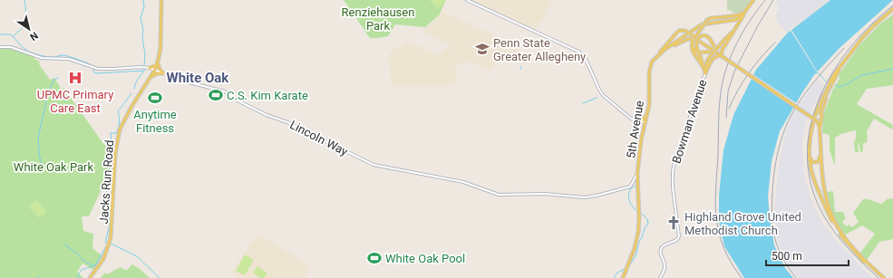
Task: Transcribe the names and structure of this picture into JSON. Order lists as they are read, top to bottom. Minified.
{"streets":{"main road":["Bowman Avenue","5th Avenue","Lincoln Way","Jacks Run Road"]},"crossings":[["5th Avenue","Lincoln Way"],["Lincoln Way","Jacks Run Road"]],"districts":["White Oak"],"parks":["Renziehausen Park","White Oak Park"],"places":{"school or university":["Penn State Greater Allegheny"],"hospital":["UPMC Primary Care East"],"sports":["C.S. Kim Karate","Anytime Fitness","White Oak Pool"],"church":["Highland Grove United Methodist Church"]},"scale_bar":"500 m","north":"bottom right"}
